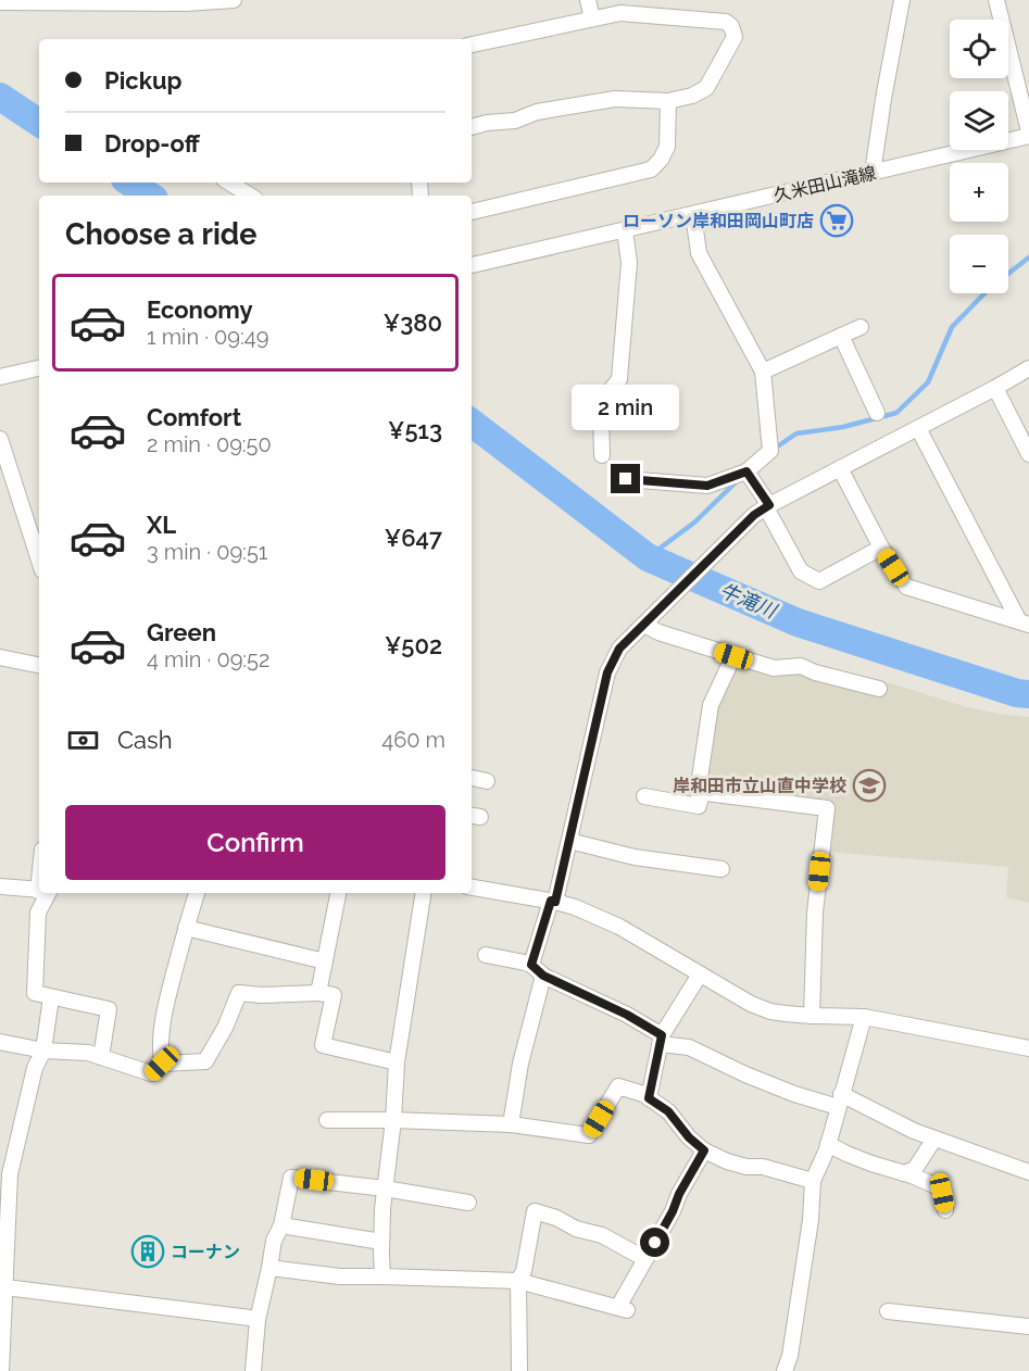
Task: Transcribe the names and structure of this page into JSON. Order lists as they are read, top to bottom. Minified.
{"streets":{"street":["久米田山滝線"]},"water":["牛滝川"],"places":{"supermarket":["ローソン岸和田岡山町店"],"school or university":["岸和田市立山直中学校"],"building":["コーナン"]},"page":{"map_buttons":["+","−"],"banner":["Pickup","Drop-off"],"heading":"Choose a ride","list":[{"name":"Economy","note":"1 min · 09:49","value":"¥380"},{"name":"Comfort","note":"2 min · 09:50","value":"¥513"},{"name":"XL","note":"3 min · 09:51","value":"¥647"},{"name":"Green","note":"4 min · 09:52","value":"¥502"}],"bubble":"2 min","pay":["Cash","460 m"],"buttons":"Confirm"}}
